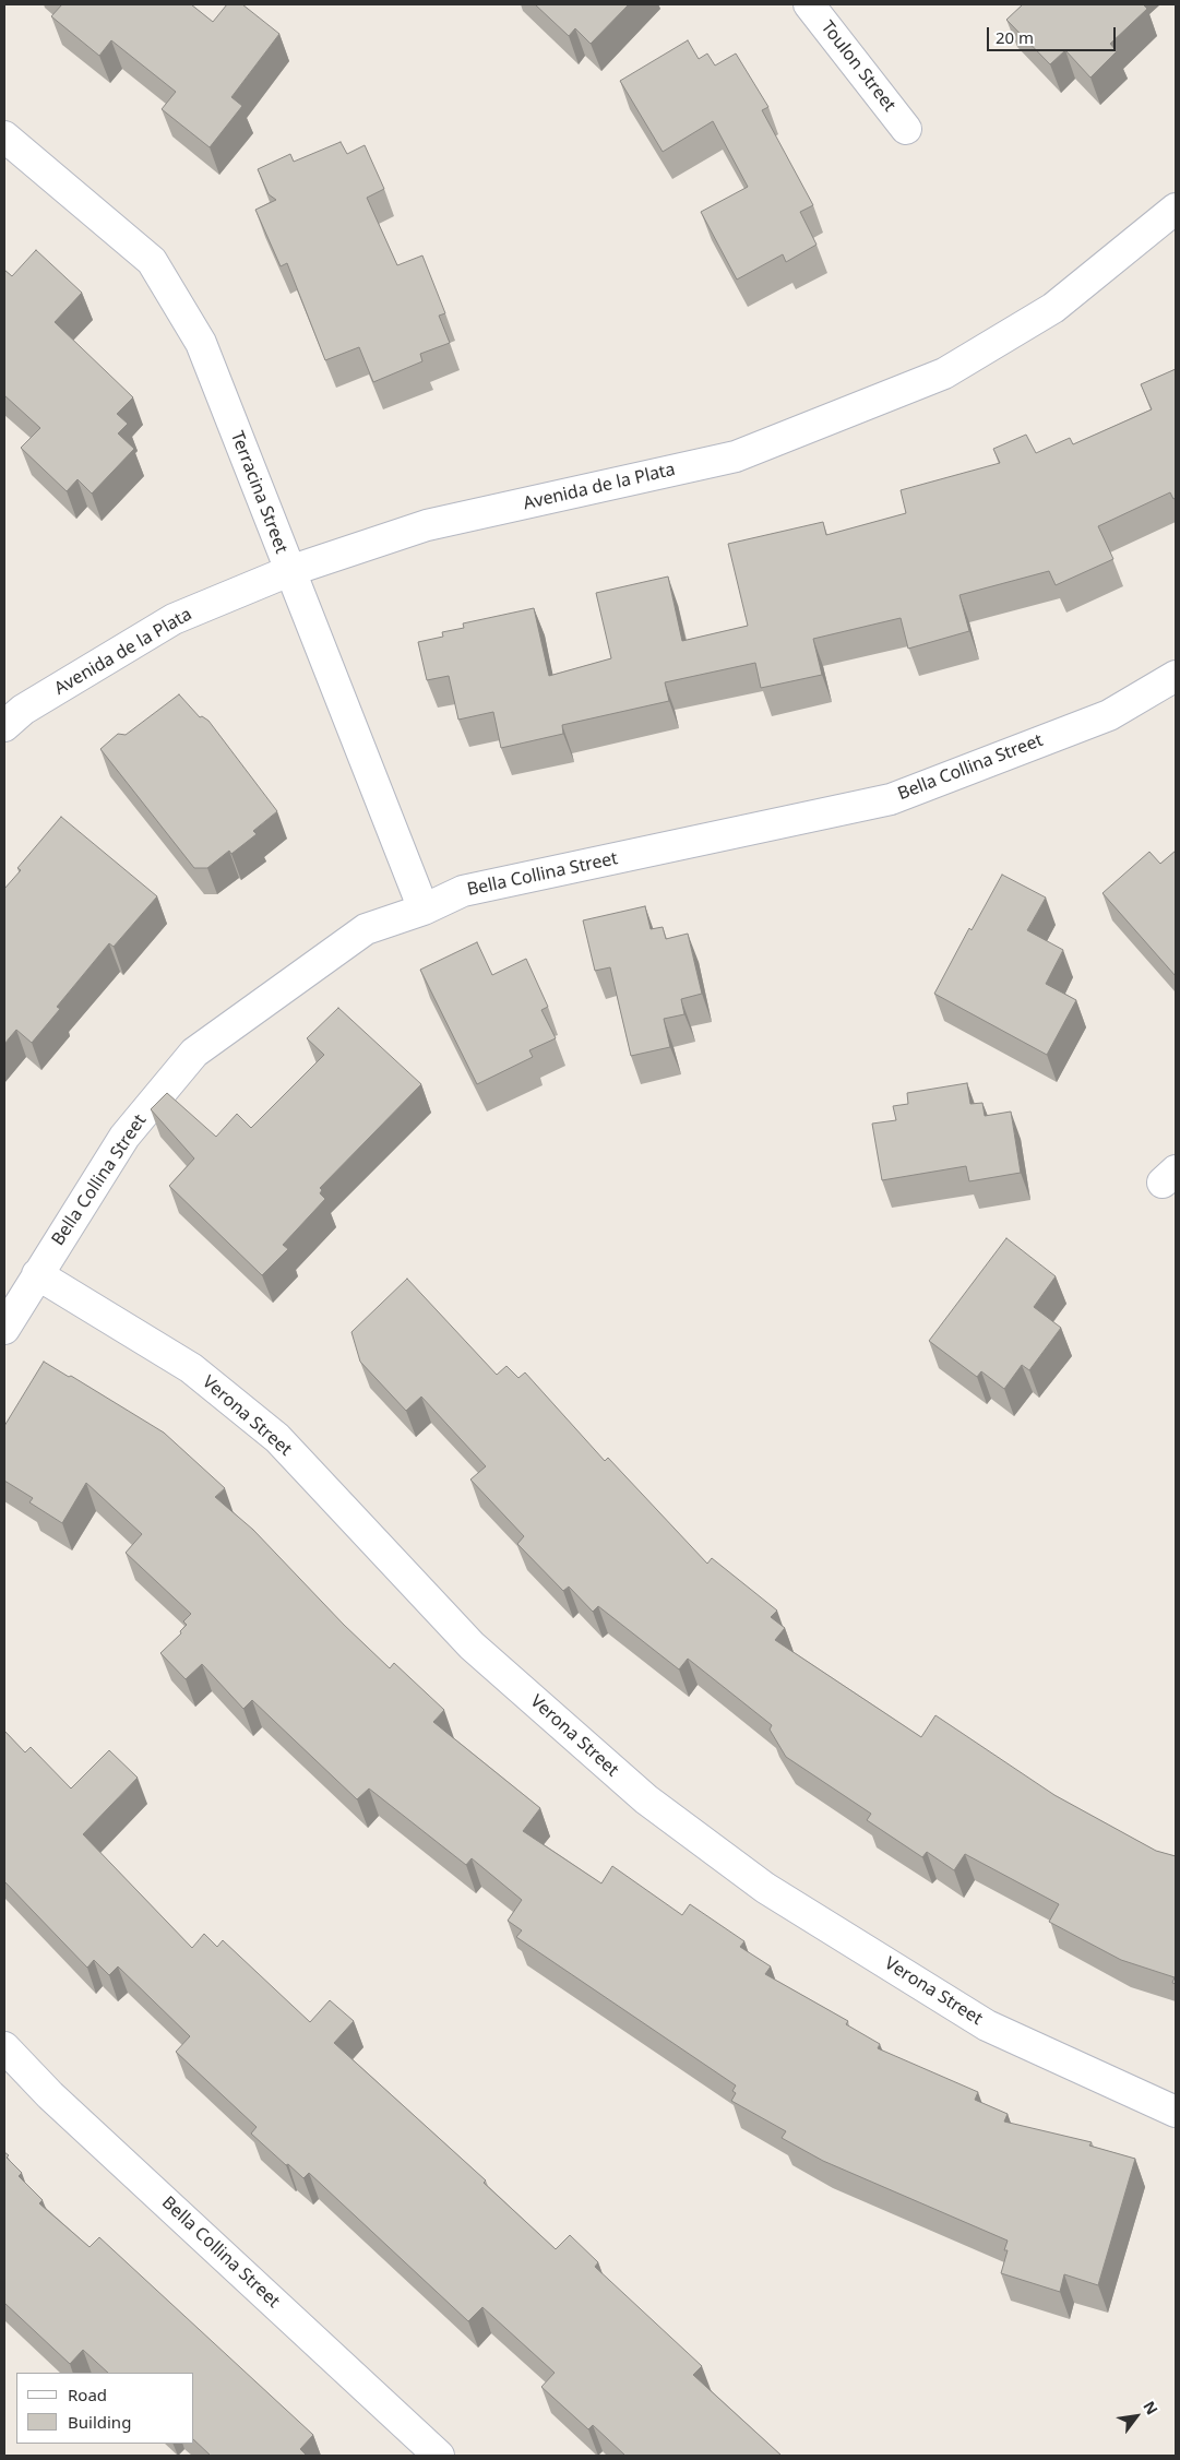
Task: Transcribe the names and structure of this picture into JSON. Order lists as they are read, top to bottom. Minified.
{"streets":{"street":["Toulon Street","Avenida de la Plata","Terracina Street","Bella Collina Street","Verona Street"]},"crossings":[["Avenida de la Plata","Terracina Street"],["Terracina Street","Bella Collina Street"],["Bella Collina Street","Verona Street"]],"legend":["Road","Building"],"scale_bar":"20 m","north":"top right"}
